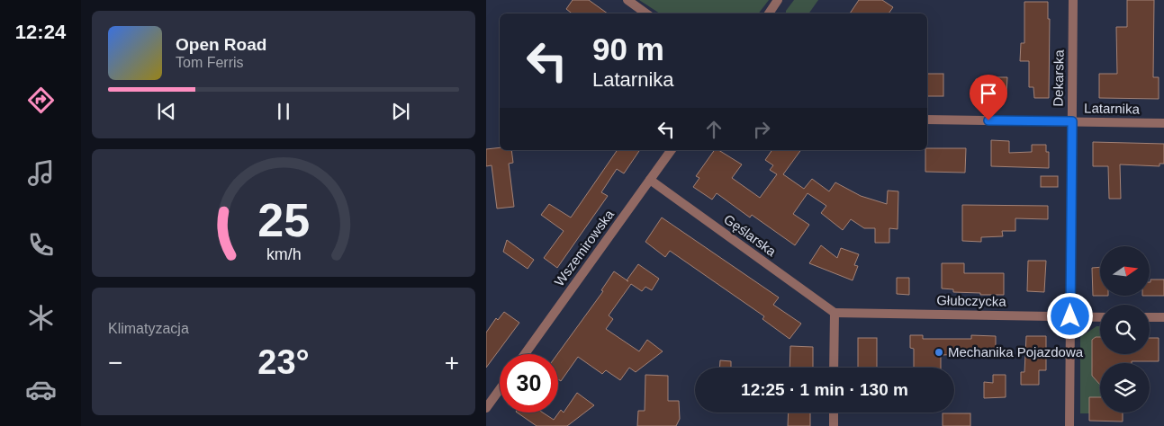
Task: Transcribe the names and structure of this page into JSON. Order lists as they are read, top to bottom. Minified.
{"streets":{"street":["Dekarska","Latarnika","Gęślarska","Wszemirowska","Głubczycka"]},"crossings":[["Dekarska","Latarnika"],["Dekarska","Głubczycka"],["Gęślarska","Wszemirowska"],["Gęślarska","Głubczycka"]],"places":["Mechanika Pojazdowa"],"north":"right","page":{"tabs":"12:24","turn":["90 m","Latarnika"],"song":["Open Road","Tom Ferris"],"tile":"Klimatyzacja","heat":["−","23°","+"],"limit":"30","trip":"12:25 · 1 min · 130 m","gauge":["25","km/h"]}}
